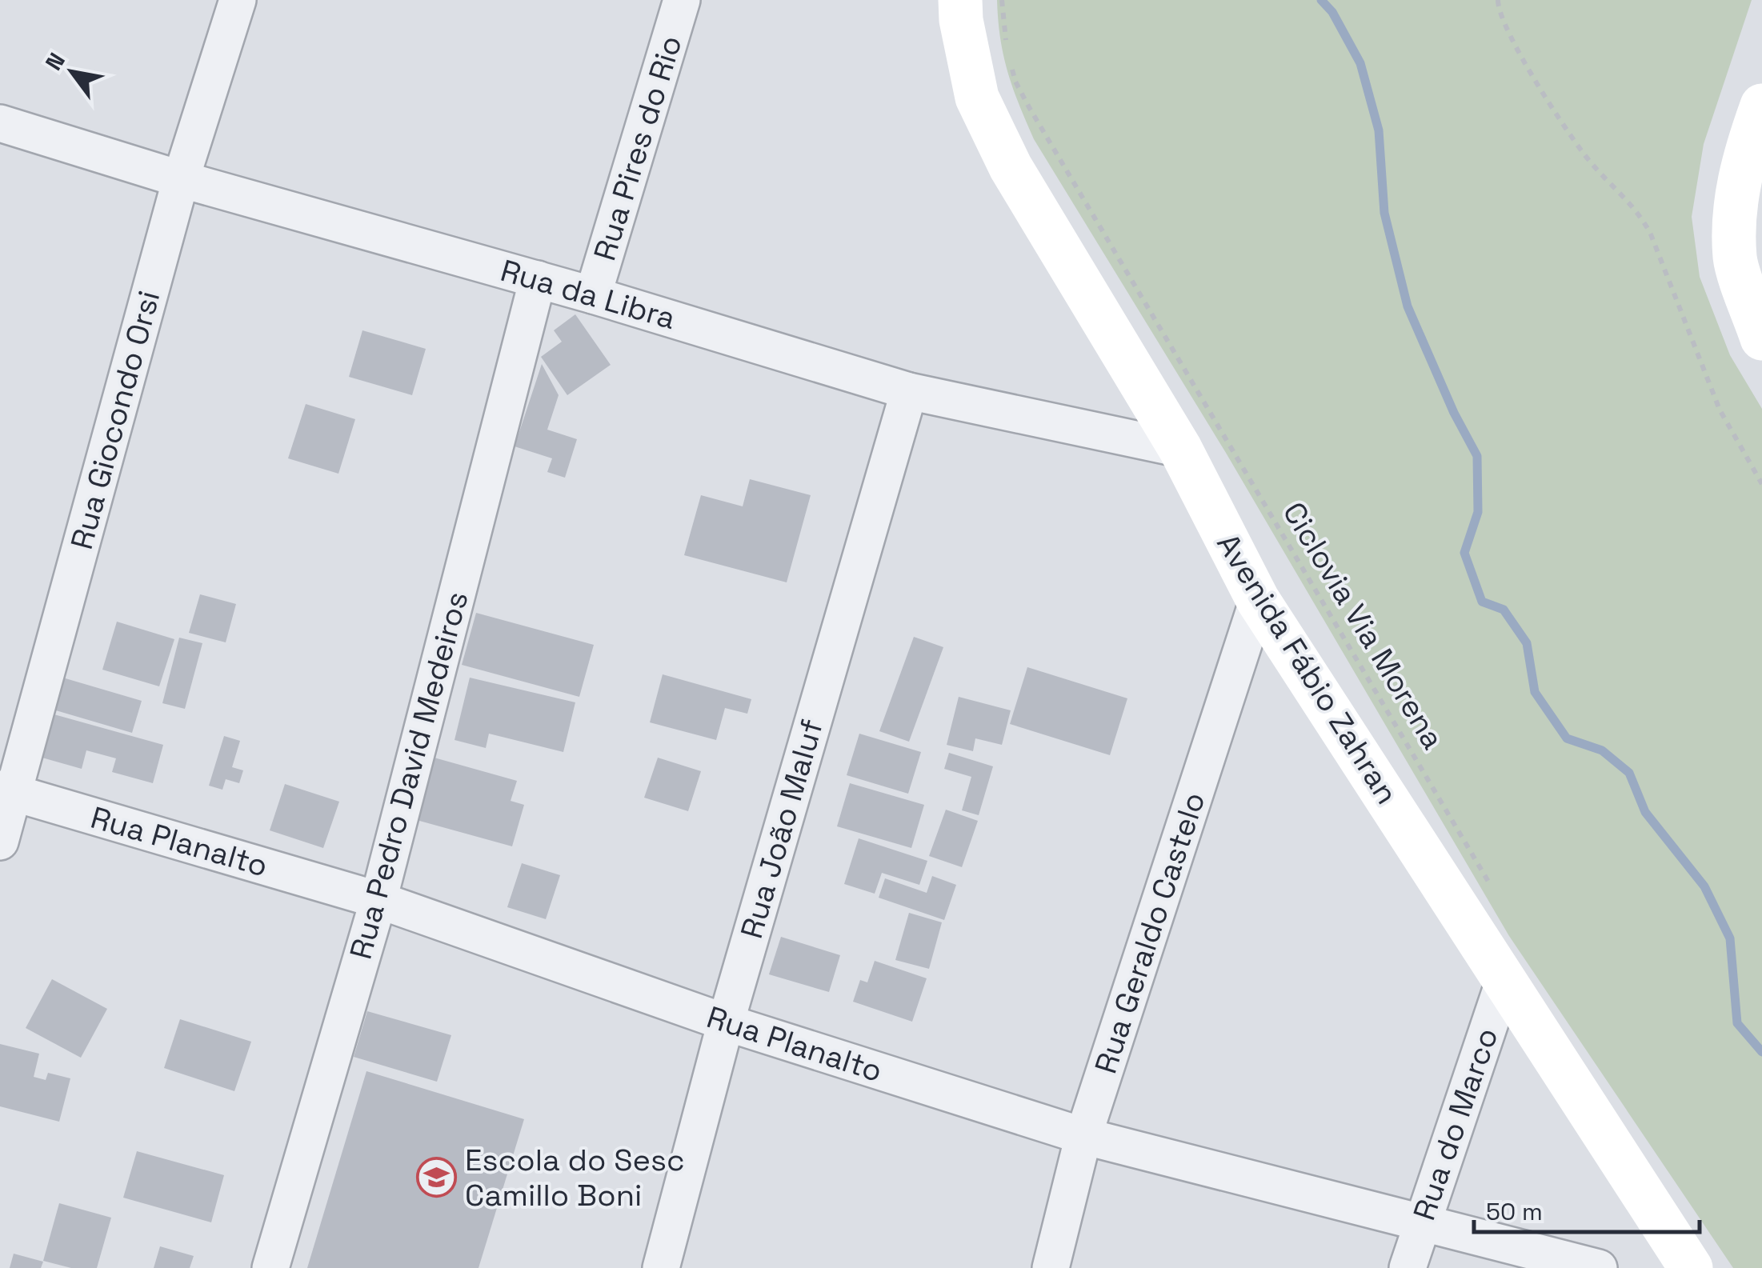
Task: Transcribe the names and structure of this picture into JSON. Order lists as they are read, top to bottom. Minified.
{"streets":{"main road":["Avenida Fábio Zahran"],"street":["Rua Pires do Rio","Rua da Libra","Rua Giocondo Orsi","Rua Pedro David Medeiros","Rua João Maluf","Rua Planalto","Rua Geraldo Castelo","Rua do Marco"],"path":["Ciclovia Via Morena"]},"crossings":[["Rua Pires do Rio","Rua da Libra"],["Rua da Libra","Rua Giocondo Orsi"],["Rua da Libra","Avenida Fábio Zahran"],["Rua da Libra","Rua Pedro David Medeiros"],["Rua da Libra","Rua João Maluf"],["Rua Giocondo Orsi","Rua Planalto"],["Avenida Fábio Zahran","Rua Geraldo Castelo"],["Avenida Fábio Zahran","Rua do Marco"],["Rua Pedro David Medeiros","Rua Planalto"],["Rua João Maluf","Rua Planalto"],["Rua Planalto","Rua Geraldo Castelo"],["Rua Planalto","Rua do Marco"]],"places":{"school or university":["Escola do Sesc Camillo Boni"]},"scale_bar":"50 m","north":"top left"}
